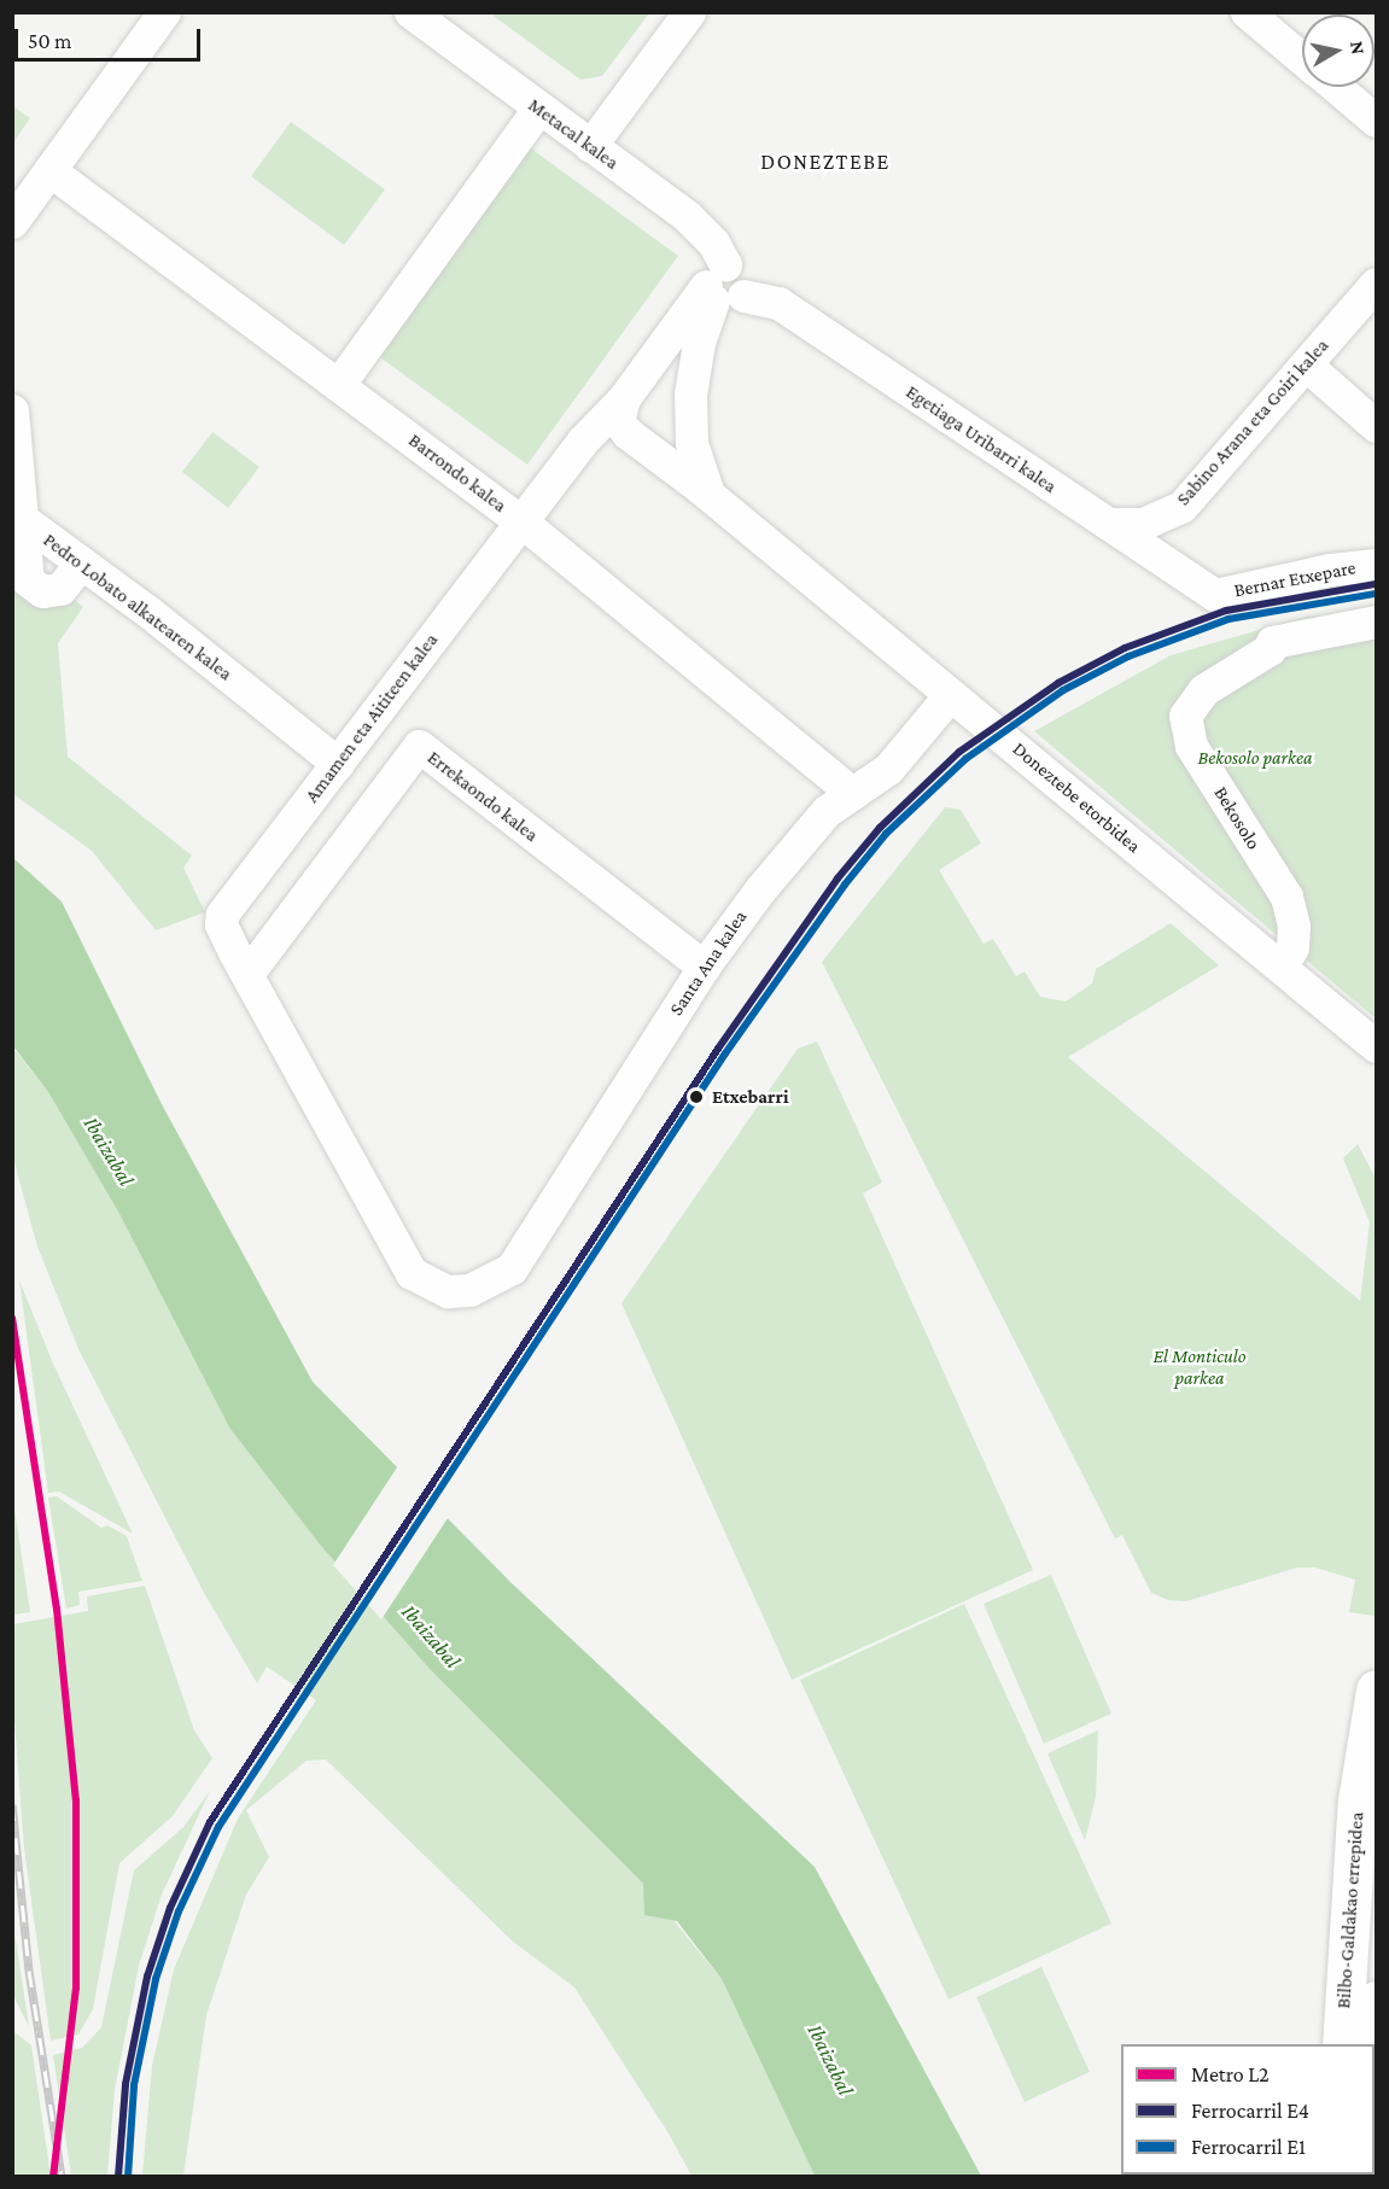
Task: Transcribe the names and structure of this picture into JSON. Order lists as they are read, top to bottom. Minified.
{"streets":{"highway":["Bilbo-Galdakao errepidea"],"street":["Metacal kalea","Sabino Arana eta Goiri kalea","Egetiaga Uribarri kalea","Barrondo kalea","Bernar Etxepare","Pedro Lobato alkatearen kalea","Amamen eta Aititeen kalea","Errekaondo kalea","Doneztebe etorbidea","Bekosolo","Santa Ana kalea"]},"crossings":[["Metacal kalea","Egetiaga Uribarri kalea"],["Metacal kalea","Doneztebe etorbidea"],["Sabino Arana eta Goiri kalea","Egetiaga Uribarri kalea"],["Egetiaga Uribarri kalea","Bernar Etxepare"],["Egetiaga Uribarri kalea","Doneztebe etorbidea"],["Barrondo kalea","Amamen eta Aititeen kalea"],["Barrondo kalea","Santa Ana kalea"],["Pedro Lobato alkatearen kalea","Amamen eta Aititeen kalea"],["Amamen eta Aititeen kalea","Errekaondo kalea"],["Amamen eta Aititeen kalea","Santa Ana kalea"],["Errekaondo kalea","Santa Ana kalea"],["Doneztebe etorbidea","Bekosolo"],["Doneztebe etorbidea","Santa Ana kalea"]],"districts":["DONEZTEBE"],"water":["Ibaizabal"],"parks":["Bekosolo parkea","El Monticulo parkea"],"places":["Etxebarri"],"lines":["rail line E4","rail line E1","metro line L2"],"legend":["Metro L2","Ferrocarril E4","Ferrocarril E1"],"scale_bar":"50 m","north":"right"}
